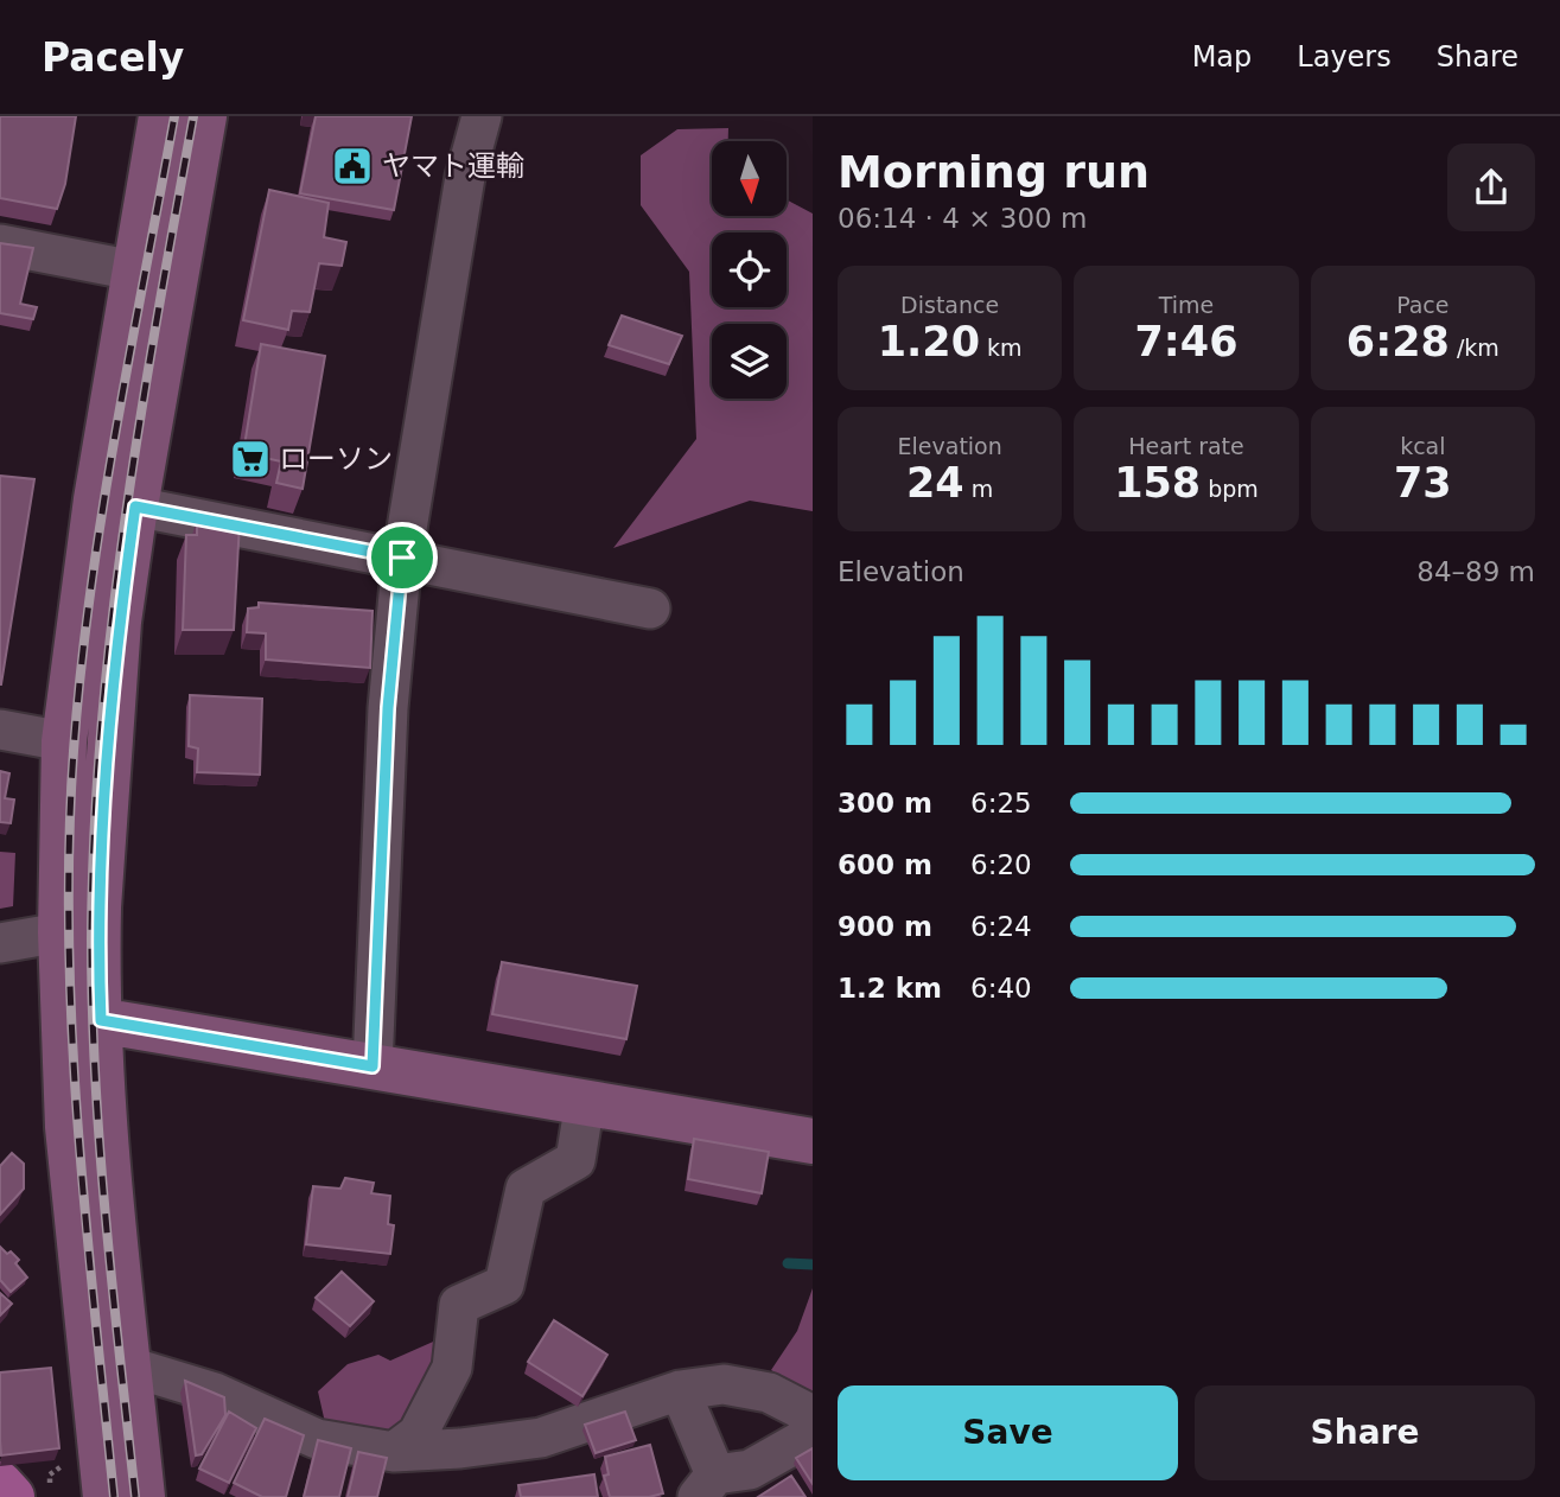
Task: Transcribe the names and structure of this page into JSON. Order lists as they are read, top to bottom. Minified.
{"places":{"public building":["ヤマト運輸"],"supermarket":["ローソン"]},"north":"bottom","page":{"header":"Pacely","nav":["Map","Layers","Share"],"heading":["Morning run","06:14 · 4 × 300 m"],"stats":[["Distance","1.20 km"],["Time","7:46"],["Pace","6:28 /km"],["Elevation","24 m"],["Heart rate","158 bpm"],["kcal","73"]],"chart":["Elevation","84–89 m"],"list":[{"name":"300 m","note":"6:25"},{"name":"600 m","note":"6:20"},{"name":"900 m","note":"6:24"},{"name":"1.2 km","note":"6:40"}],"buttons":["Save","Share"]}}
